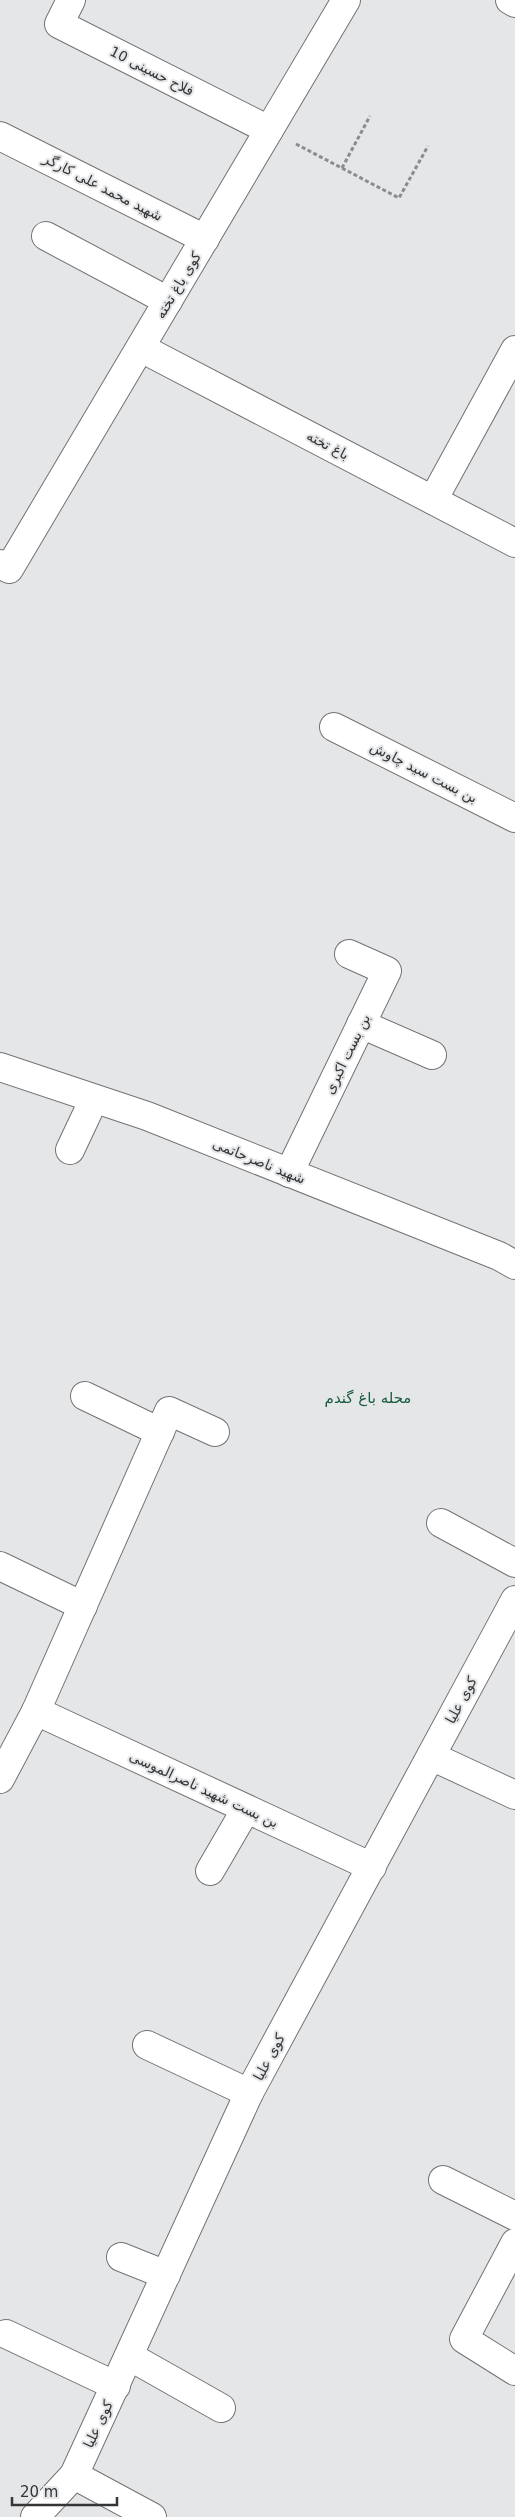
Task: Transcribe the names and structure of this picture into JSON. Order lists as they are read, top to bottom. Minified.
{"streets":{"street":["فلاح حسینی 10","شهید محمد علی کارگر","کوی باغ تخته","باغ تخته","بن بست سید چاوش","بن بست اکبری","شهید ناصرحاتمی","کوی علیا","بن بست شهید ناصرالموسی"]},"crossings":[["فلاح حسینی 10","کوی باغ تخته"],["شهید محمد علی کارگر","کوی باغ تخته"],["کوی باغ تخته","باغ تخته"],["بن بست اکبری","شهید ناصرحاتمی"],["کوی علیا","بن بست شهید ناصرالموسی"]],"districts":["محله باغ گندم"],"scale_bar":"20 m"}
